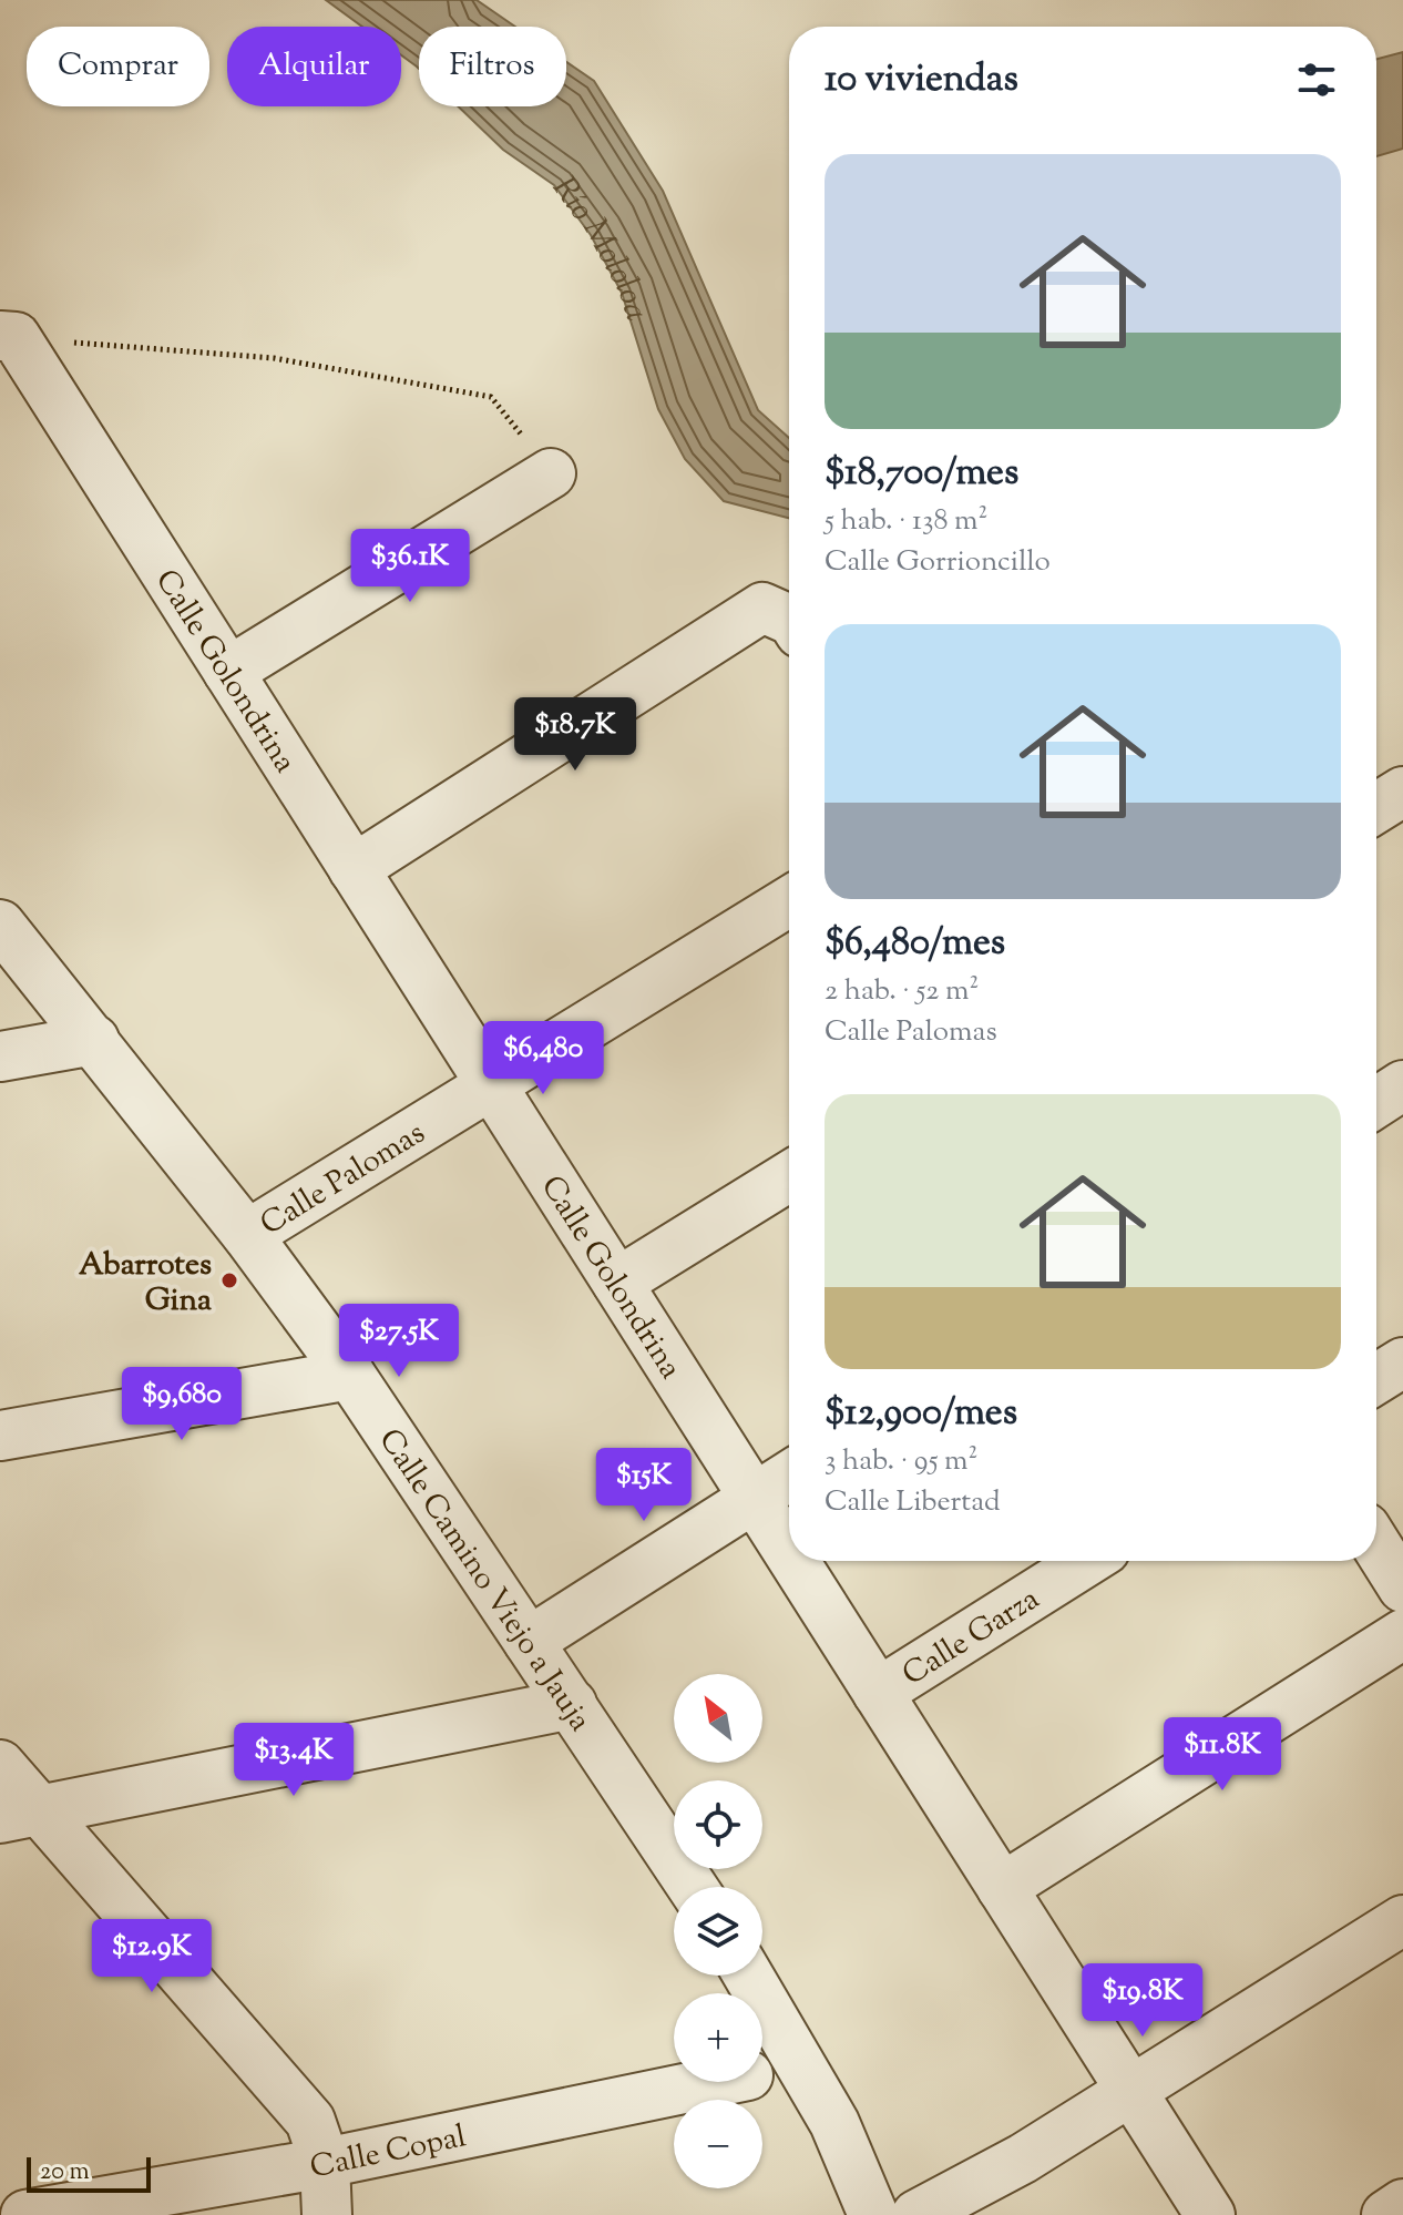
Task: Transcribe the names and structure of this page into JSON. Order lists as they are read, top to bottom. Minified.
{"streets":{"street":["Calle Golondrina","Calle Palomas","Calle Camino Viejo a Jauja","Calle Garza","Calle Copal"]},"crossings":[["Calle Golondrina","Calle Palomas"],["Calle Golondrina","Calle Garza"],["Calle Palomas","Calle Camino Viejo a Jauja"]],"water":["Río Mololoa"],"places":["Abarrotes Gina"],"scale_bar":"20 m","north":"top left","page":{"chip":["Comprar","Alquilar","Filtros"],"heading":"10 viviendas","list":[{"name":"$18,700/mes","note":"5 hab. · 138 m² · Calle Gorrioncillo"},{"name":"$6,480/mes","note":"2 hab. · 52 m² · Calle Palomas"},{"name":"$12,900/mes","note":"3 hab. · 95 m² · Calle Libertad"}],"price":["$36.1K","$18.7K","$6,480","$27.5K","$9,680","$15K","$11.8K","$13.4K","$12.9K","$19.8K"],"map_buttons":["+","−"],"scale":"20 m"}}
